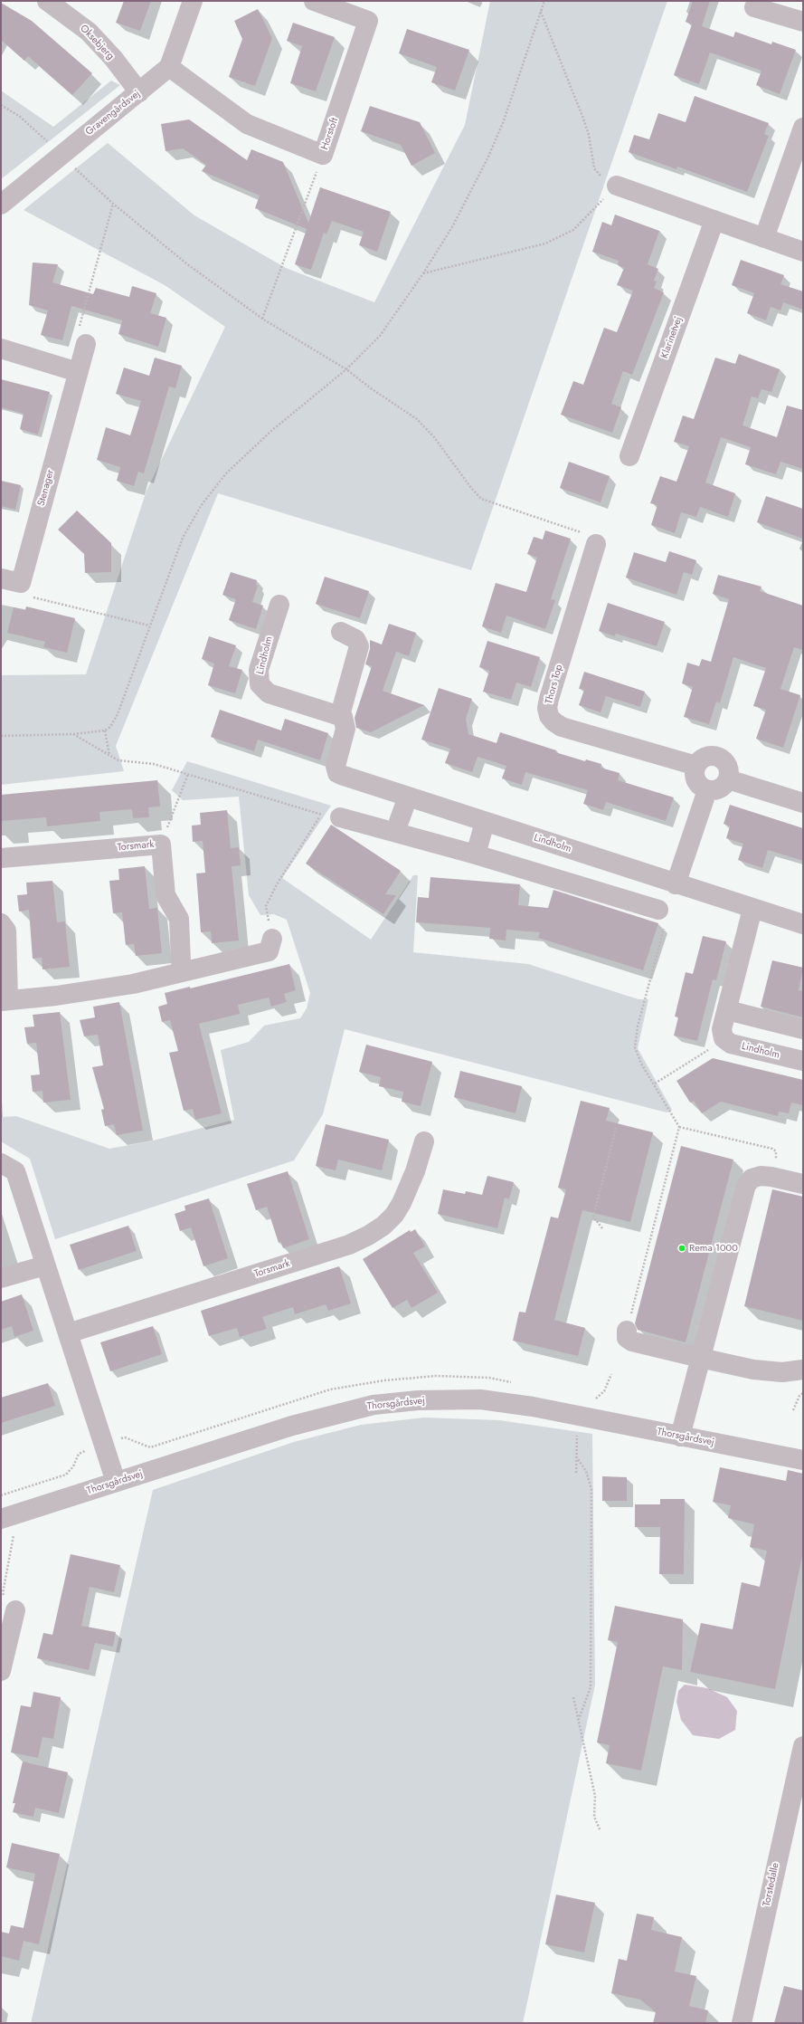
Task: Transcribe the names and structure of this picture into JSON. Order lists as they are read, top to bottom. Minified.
{"streets":{"street":["Oksebjerg","Gravengårdsvej","Horstoft","Klarinetvej","Stenager","Lindholm","Thors Top","Torsmark","Thorsgårdsvej","Torstedalle"]},"crossings":[["Oksebjerg","Gravengårdsvej"],["Gravengårdsvej","Horstoft"]],"places":["Rema 1000"]}
